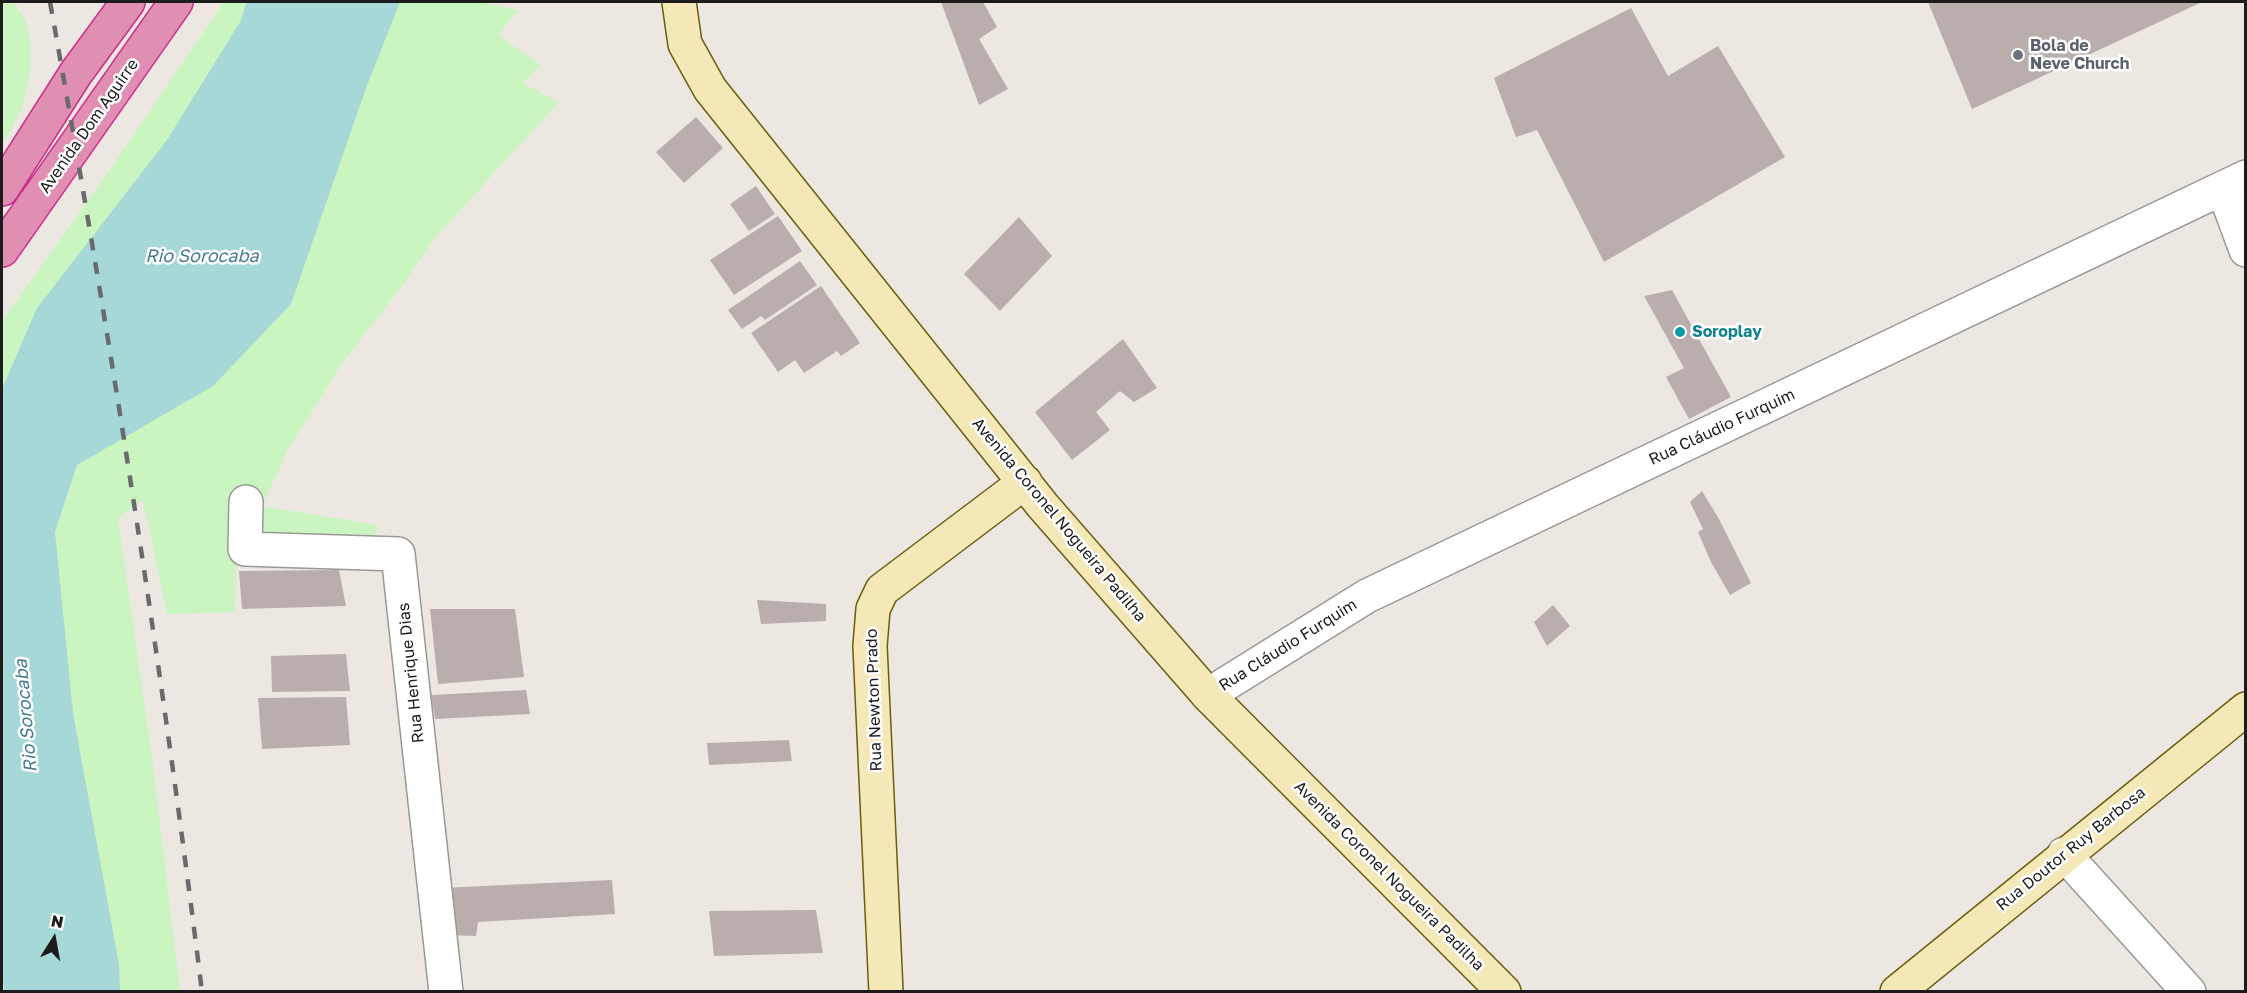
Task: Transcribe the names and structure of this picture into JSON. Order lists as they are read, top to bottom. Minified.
{"streets":{"highway":["Avenida Dom Aguirre"],"main road":["Avenida Coronel Nogueira Padilha","Rua Newton Prado","Rua Doutor Ruy Barbosa"],"street":["Rua Cláudio Furquim","Rua Henrique Dias"]},"crossings":[["Rua Cláudio Furquim","Avenida Coronel Nogueira Padilha"],["Avenida Coronel Nogueira Padilha","Rua Newton Prado"]],"water":["Rio Sorocaba"],"places":["Bola de Neve Church","Soroplay"],"north":"top"}
